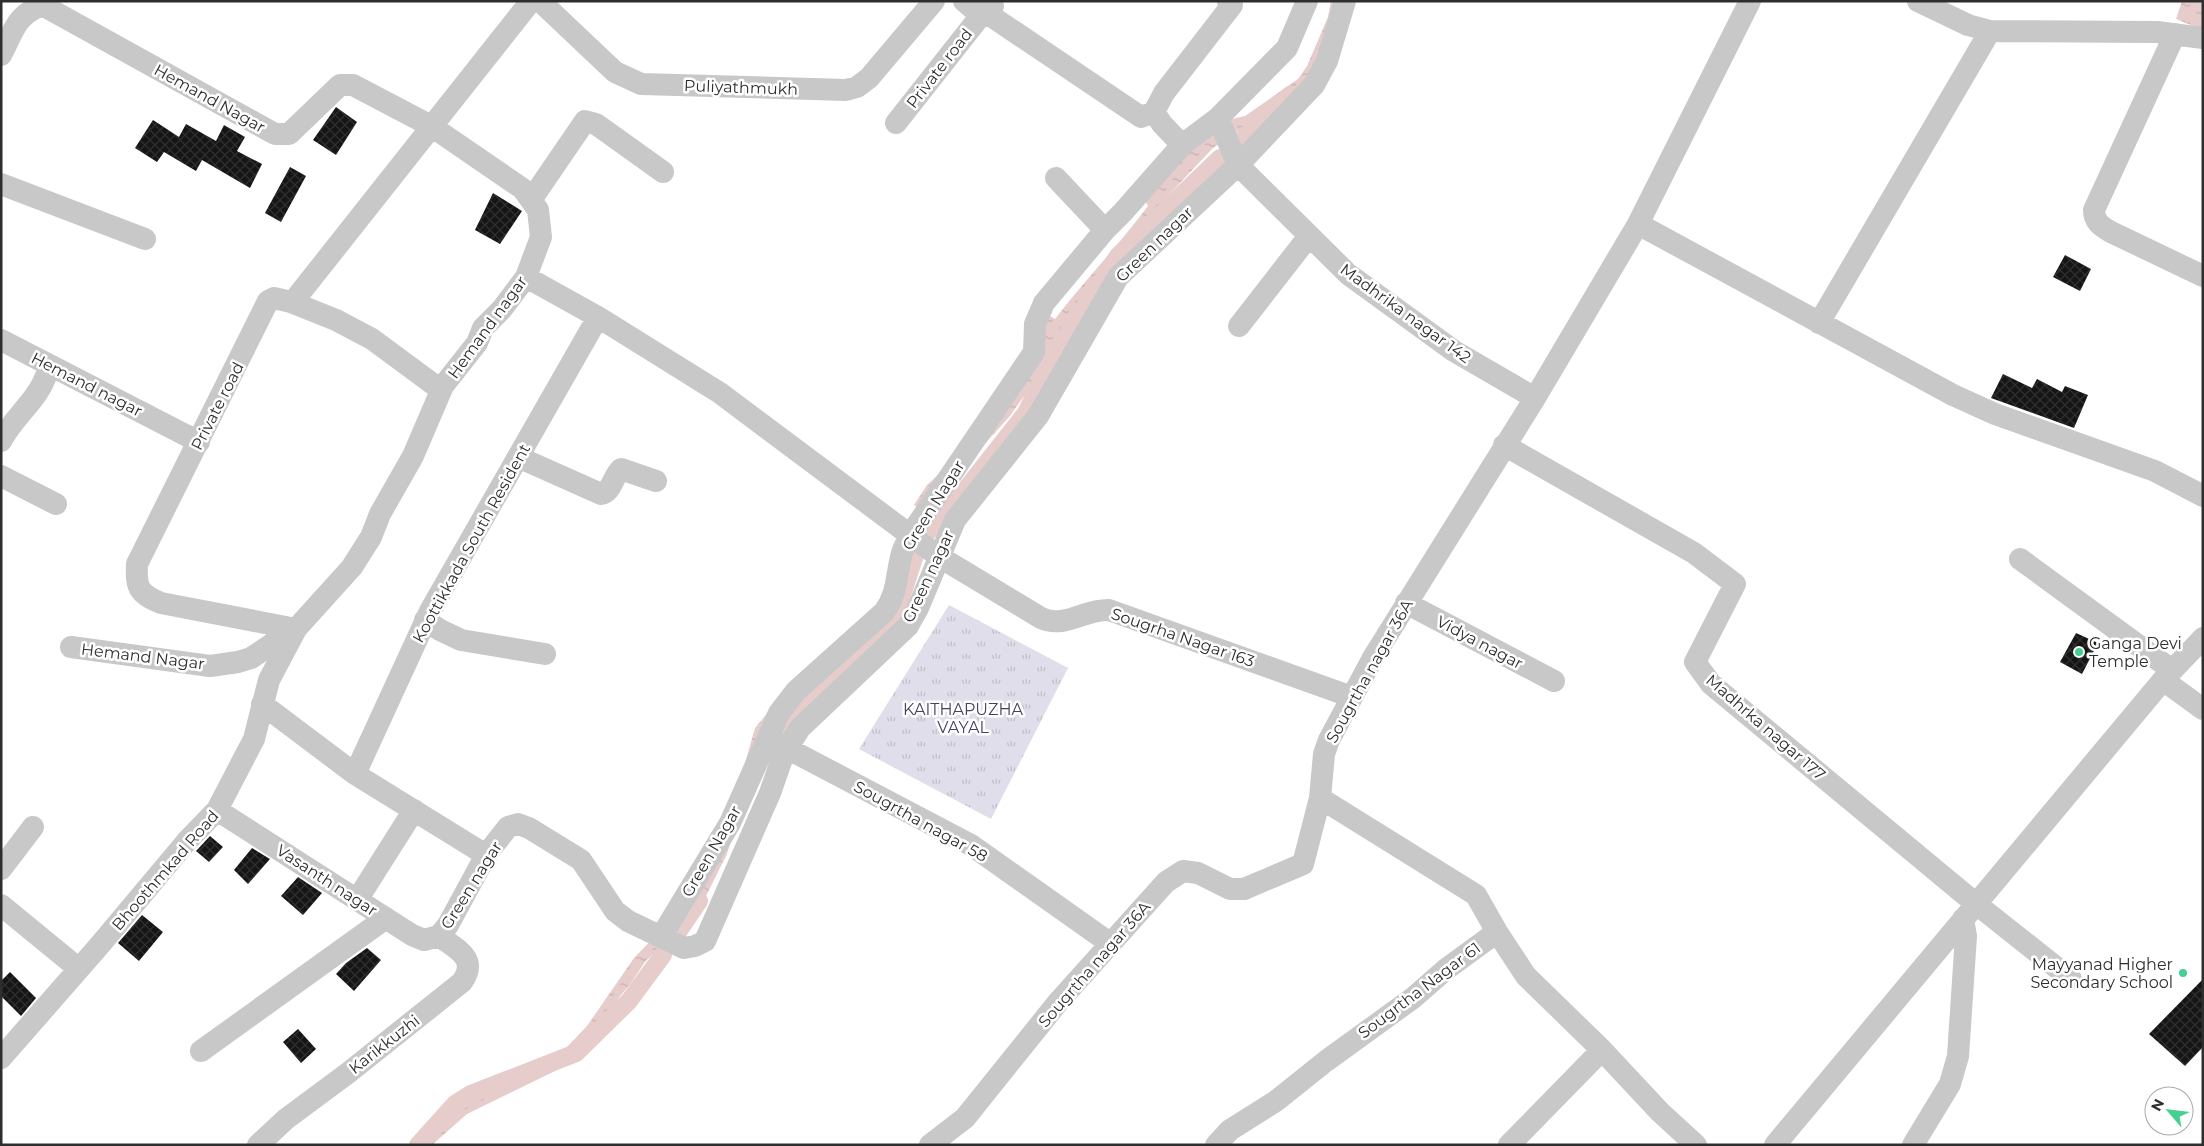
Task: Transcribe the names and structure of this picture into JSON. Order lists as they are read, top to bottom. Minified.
{"streets":{"street":["Private road","Puliyathmukh","Hemand Nagar","Green nagar","Madhrika nagar 142","Hemand nagar","Green Nagar","Koottikkada South Resident","Sougrha Nagar 163","Vidya nagar","Sougrtha nagar 36A","Madhrka nagar 177","Sougrtha nagar 58","Bhoothmkad Road","Vasanth nagar","Sougrtha Nagar 61","Karikkuzhi"]},"crossings":[["Private road","Hemand Nagar"],["Private road","Hemand nagar"],["Private road","Bhoothmkad Road"],["Hemand Nagar","Hemand nagar"],["Hemand Nagar","Bhoothmkad Road"],["Green nagar","Madhrika nagar 142"],["Green nagar","Green Nagar"],["Green nagar","Sougrha Nagar 163"],["Green nagar","Sougrtha nagar 58"],["Green nagar","Vasanth nagar"],["Green nagar","Karikkuzhi"],["Madhrika nagar 142","Green Nagar"],["Madhrika nagar 142","Sougrtha nagar 36A"],["Hemand nagar","Sougrha Nagar 163"],["Hemand nagar","Bhoothmkad Road"],["Green Nagar","Sougrha Nagar 163"],["Koottikkada South Resident","Sougrha Nagar 163"],["Sougrha Nagar 163","Sougrtha nagar 36A"],["Vidya nagar","Sougrtha nagar 36A"],["Sougrtha nagar 36A","Madhrka nagar 177"],["Sougrtha nagar 36A","Sougrtha nagar 58"],["Bhoothmkad Road","Vasanth nagar"],["Vasanth nagar","Karikkuzhi"]],"parks":["KAITHAPUZHA VAYAL"],"places":["Ganga Devi Temple","Mayyanad Higher Secondary School"],"north":"top left"}
